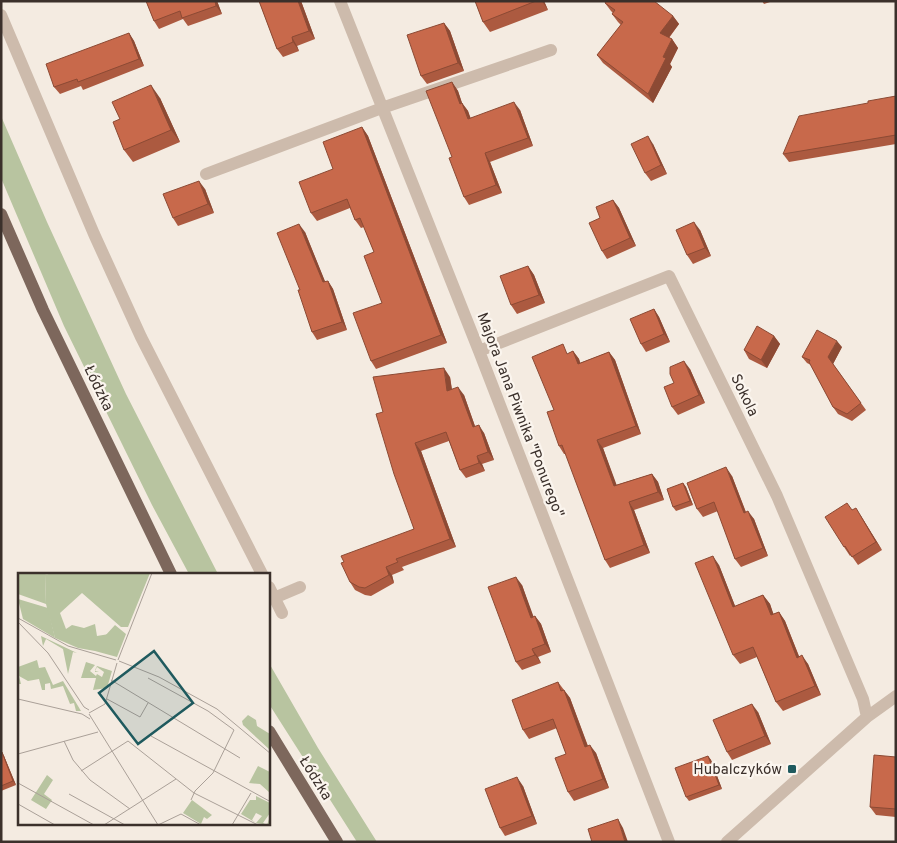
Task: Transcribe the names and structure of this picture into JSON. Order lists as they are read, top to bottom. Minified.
{"streets":{"main road":["Łódzka"],"street":["Sokola","Majora Jana Piwnika \"Ponurego\""]},"crossings":[["Sokola","Majora Jana Piwnika \"Ponurego\""]],"places":{"transit":["Hubalczyków"]}}
